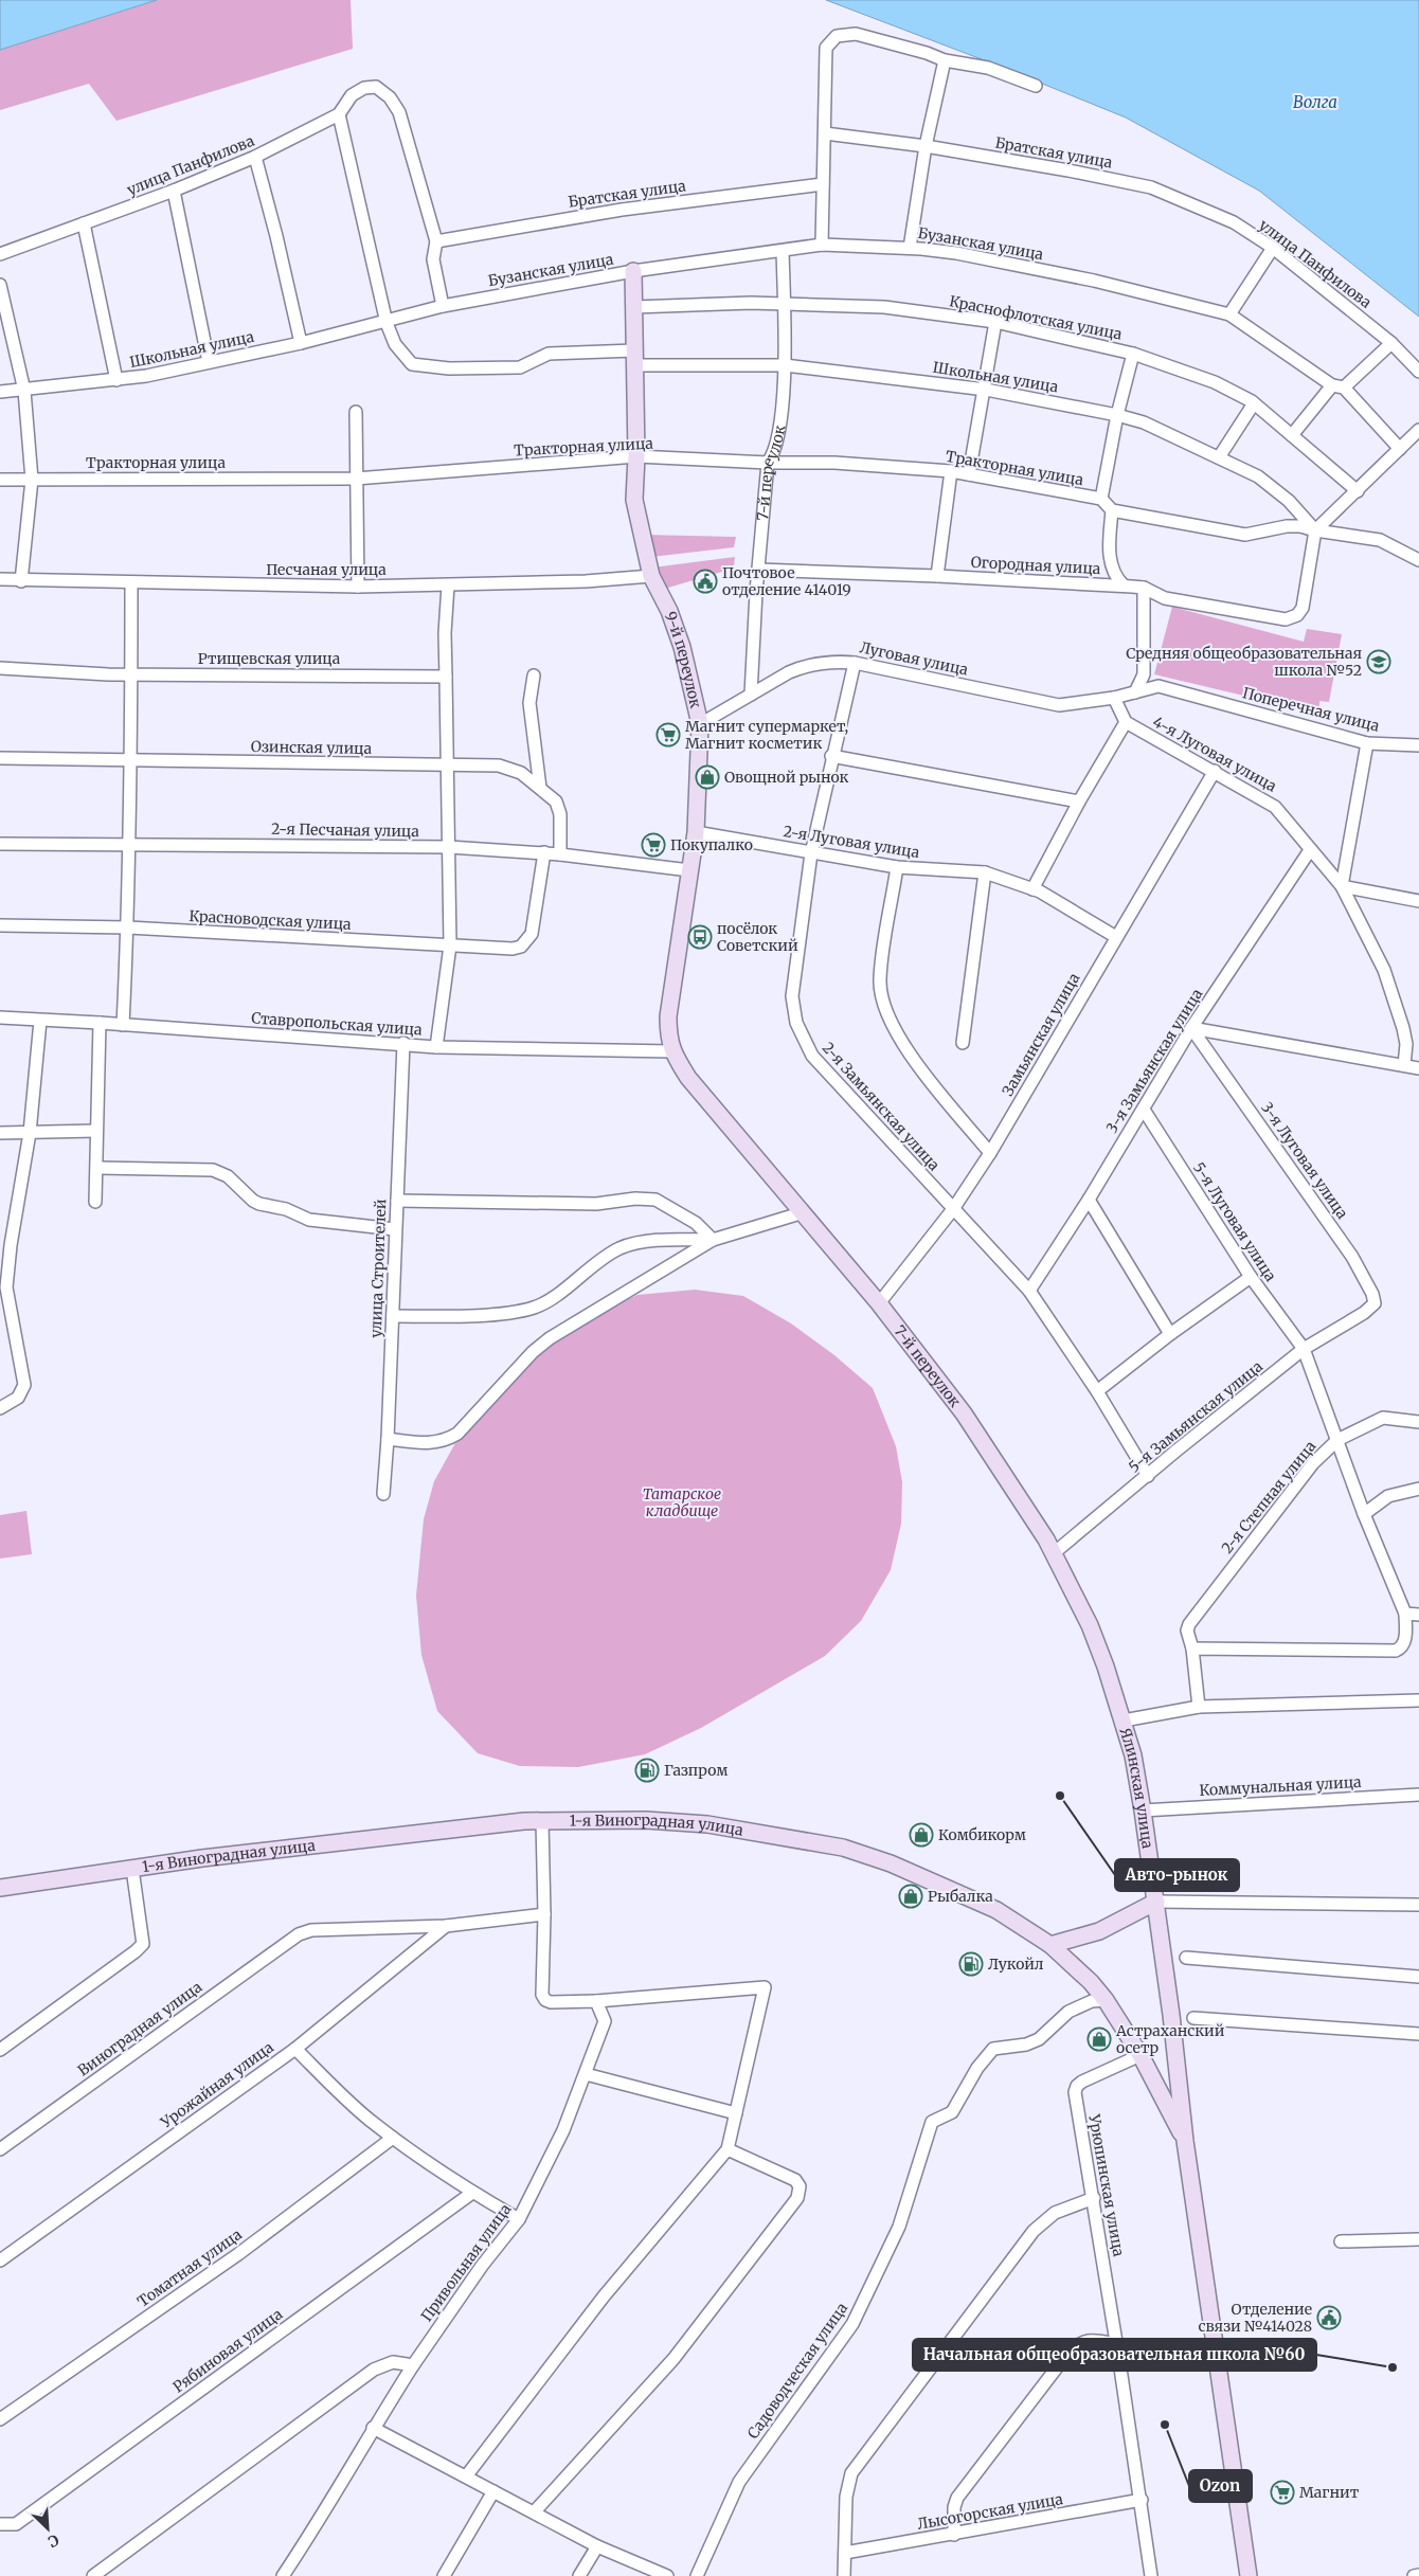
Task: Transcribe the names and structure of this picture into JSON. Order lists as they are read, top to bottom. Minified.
{"streets":{"street":["Братская улица","улица Панфилова","Бузанская улица","Краснофлотская улица","Школьная улица","Тракторная улица","7-й переулок","Огородная улица","Песчаная улица","Ртищевская улица","Луговая улица","9-й переулок","Поперечная улица","Озинская улица","4-я Луговая улица","2-я Песчаная улица","2-я Луговая улица","Красноводская улица","Ставропольская улица","Замьянская улица","3-я Замьянская улица","2-я Замьянская улица","3-я Луговая улица","5-я Луговая улица","улица Строителей","5-я Замьянская улица","2-я Степная улица","Коммунальная улица","Ялинская улица","1-я Виноградная улица","Виноградная улица","Урожайная улица","Урюпинская улица","Привольная улица","Томатная улица","Рябиновая улица","Садоводческая улица","Лысогорская улица"]},"crossings":[["Братская улица","улица Панфилова"],["Бузанская улица","Школьная улица"],["Бузанская улица","7-й переулок"],["Бузанская улица","9-й переулок"],["Краснофлотская улица","7-й переулок"],["Краснофлотская улица","9-й переулок"],["Школьная улица","7-й переулок"],["Школьная улица","Огородная улица"],["Школьная улица","9-й переулок"],["Тракторная улица","7-й переулок"],["Тракторная улица","9-й переулок"],["7-й переулок","Огородная улица"],["7-й переулок","Луговая улица"],["7-й переулок","9-й переулок"],["7-й переулок","Ставропольская улица"],["7-й переулок","Замьянская улица"],["7-й переулок","5-я Замьянская улица"],["7-й переулок","Ялинская улица"],["Песчаная улица","9-й переулок"],["Луговая улица","9-й переулок"],["Луговая улица","Поперечная улица"],["Луговая улица","2-я Замьянская улица"],["9-й переулок","2-я Песчаная улица"],["9-й переулок","2-я Луговая улица"],["9-й переулок","Ставропольская улица"],["Озинская улица","2-я Песчаная улица"],["4-я Луговая улица","Замьянская улица"],["4-я Луговая улица","3-я Замьянская улица"],["2-я Песчаная улица","Красноводская улица"],["2-я Луговая улица","Замьянская улица"],["2-я Луговая улица","2-я Замьянская улица"],["Ставропольская улица","улица Строителей"],["Замьянская улица","2-я Замьянская улица"],["3-я Замьянская улица","2-я Замьянская улица"],["3-я Замьянская улица","3-я Луговая улица"],["3-я Замьянская улица","5-я Луговая улица"],["2-я Замьянская улица","5-я Замьянская улица"],["3-я Луговая улица","5-я Замьянская улица"],["5-я Луговая улица","5-я Замьянская улица"],["5-я Луговая улица","2-я Степная улица"],["Коммунальная улица","Ялинская улица"],["Ялинская улица","1-я Виноградная улица"],["1-я Виноградная улица","Урюпинская улица"],["1-я Виноградная улица","Садоводческая улица"],["Виноградная улица","Урожайная улица"],["Урюпинская улица","Лысогорская улица"]],"water":["Волга"],"parks":["Татарское кладбище"],"places":{"public building":["Почтовое отделение 414019","Отделение связи №414028"],"school or university":["Средняя общеобразовательная школа №52"],"supermarket":["Магнит супермаркет, Магнит косметик","Покупалко","Магнит"],"shop":["Овощной рынок","Комбикорм","Рыбалка","Астраханский осетр"],"bus stop":["посёлок Советский"],"fuel station":["Газпром","Лукойл"],"other":["Авто-рынок","Начальная общеобразовательная школа №60","Ozon"]},"north":"bottom right"}
